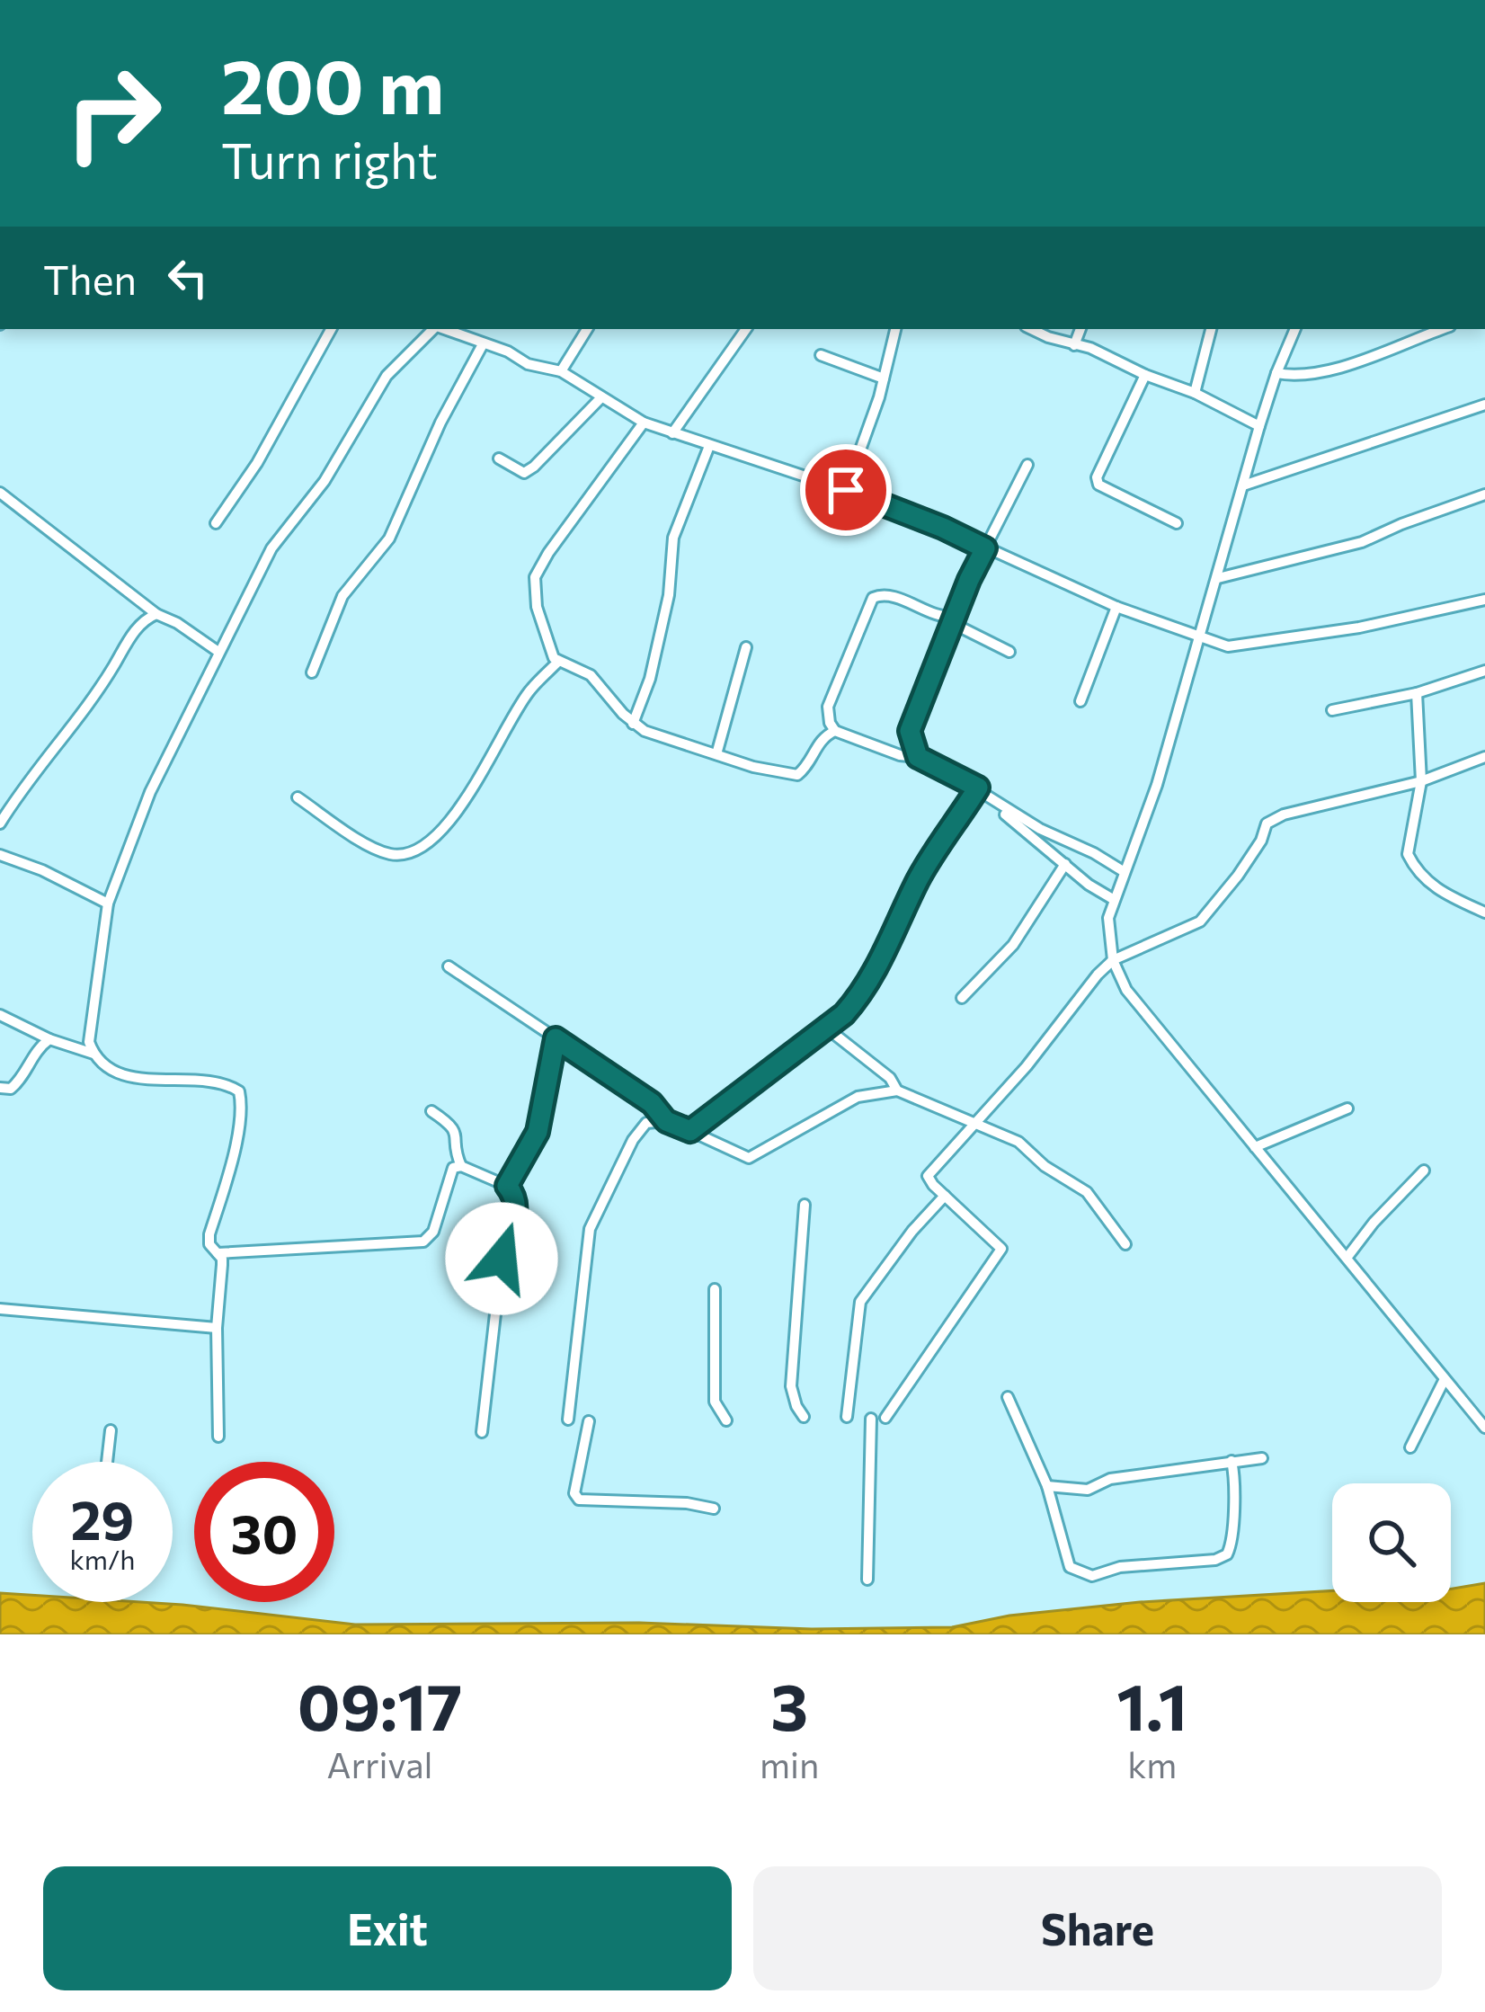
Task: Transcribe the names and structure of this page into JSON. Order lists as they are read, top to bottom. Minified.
{"page":{"turn":["200 m","Turn right"],"then":"Then","speed":"29 km/h","limit":"30","eta":["09:17","Arrival","3","min","1.1","km"],"buttons":["Exit","Share"]}}
